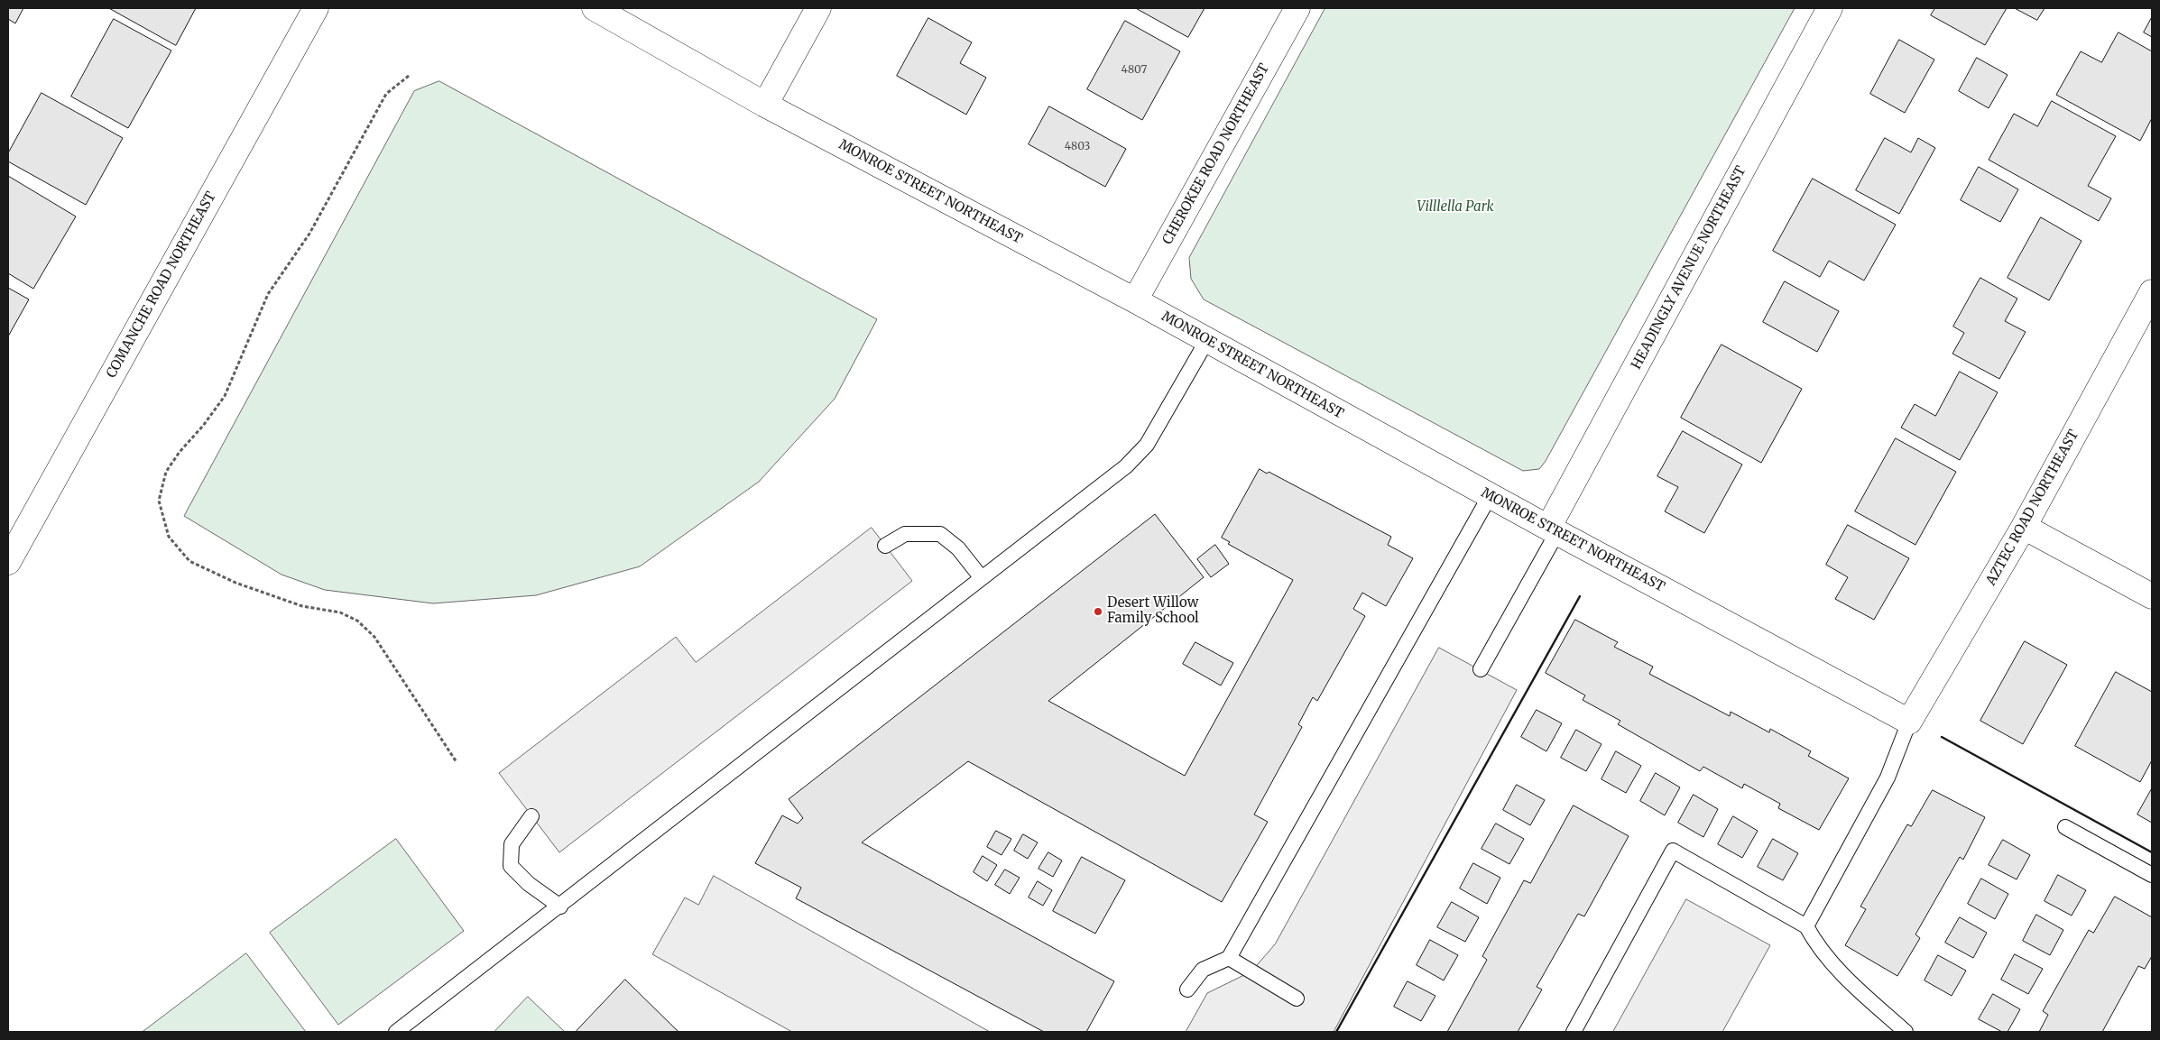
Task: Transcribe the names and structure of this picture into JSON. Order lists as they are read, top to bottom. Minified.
{"streets":{"street":["CHEROKEE ROAD NORTHEAST","MONROE STREET NORTHEAST","HEADINGLY AVENUE NORTHEAST","COMANCHE ROAD NORTHEAST","AZTEC ROAD NORTHEAST"]},"crossings":[["CHEROKEE ROAD NORTHEAST","MONROE STREET NORTHEAST"],["MONROE STREET NORTHEAST","HEADINGLY AVENUE NORTHEAST"],["MONROE STREET NORTHEAST","AZTEC ROAD NORTHEAST"]],"parks":["Villlella Park"],"places":["Desert Willow Family School"],"house_numbers":["4807","4803"]}
